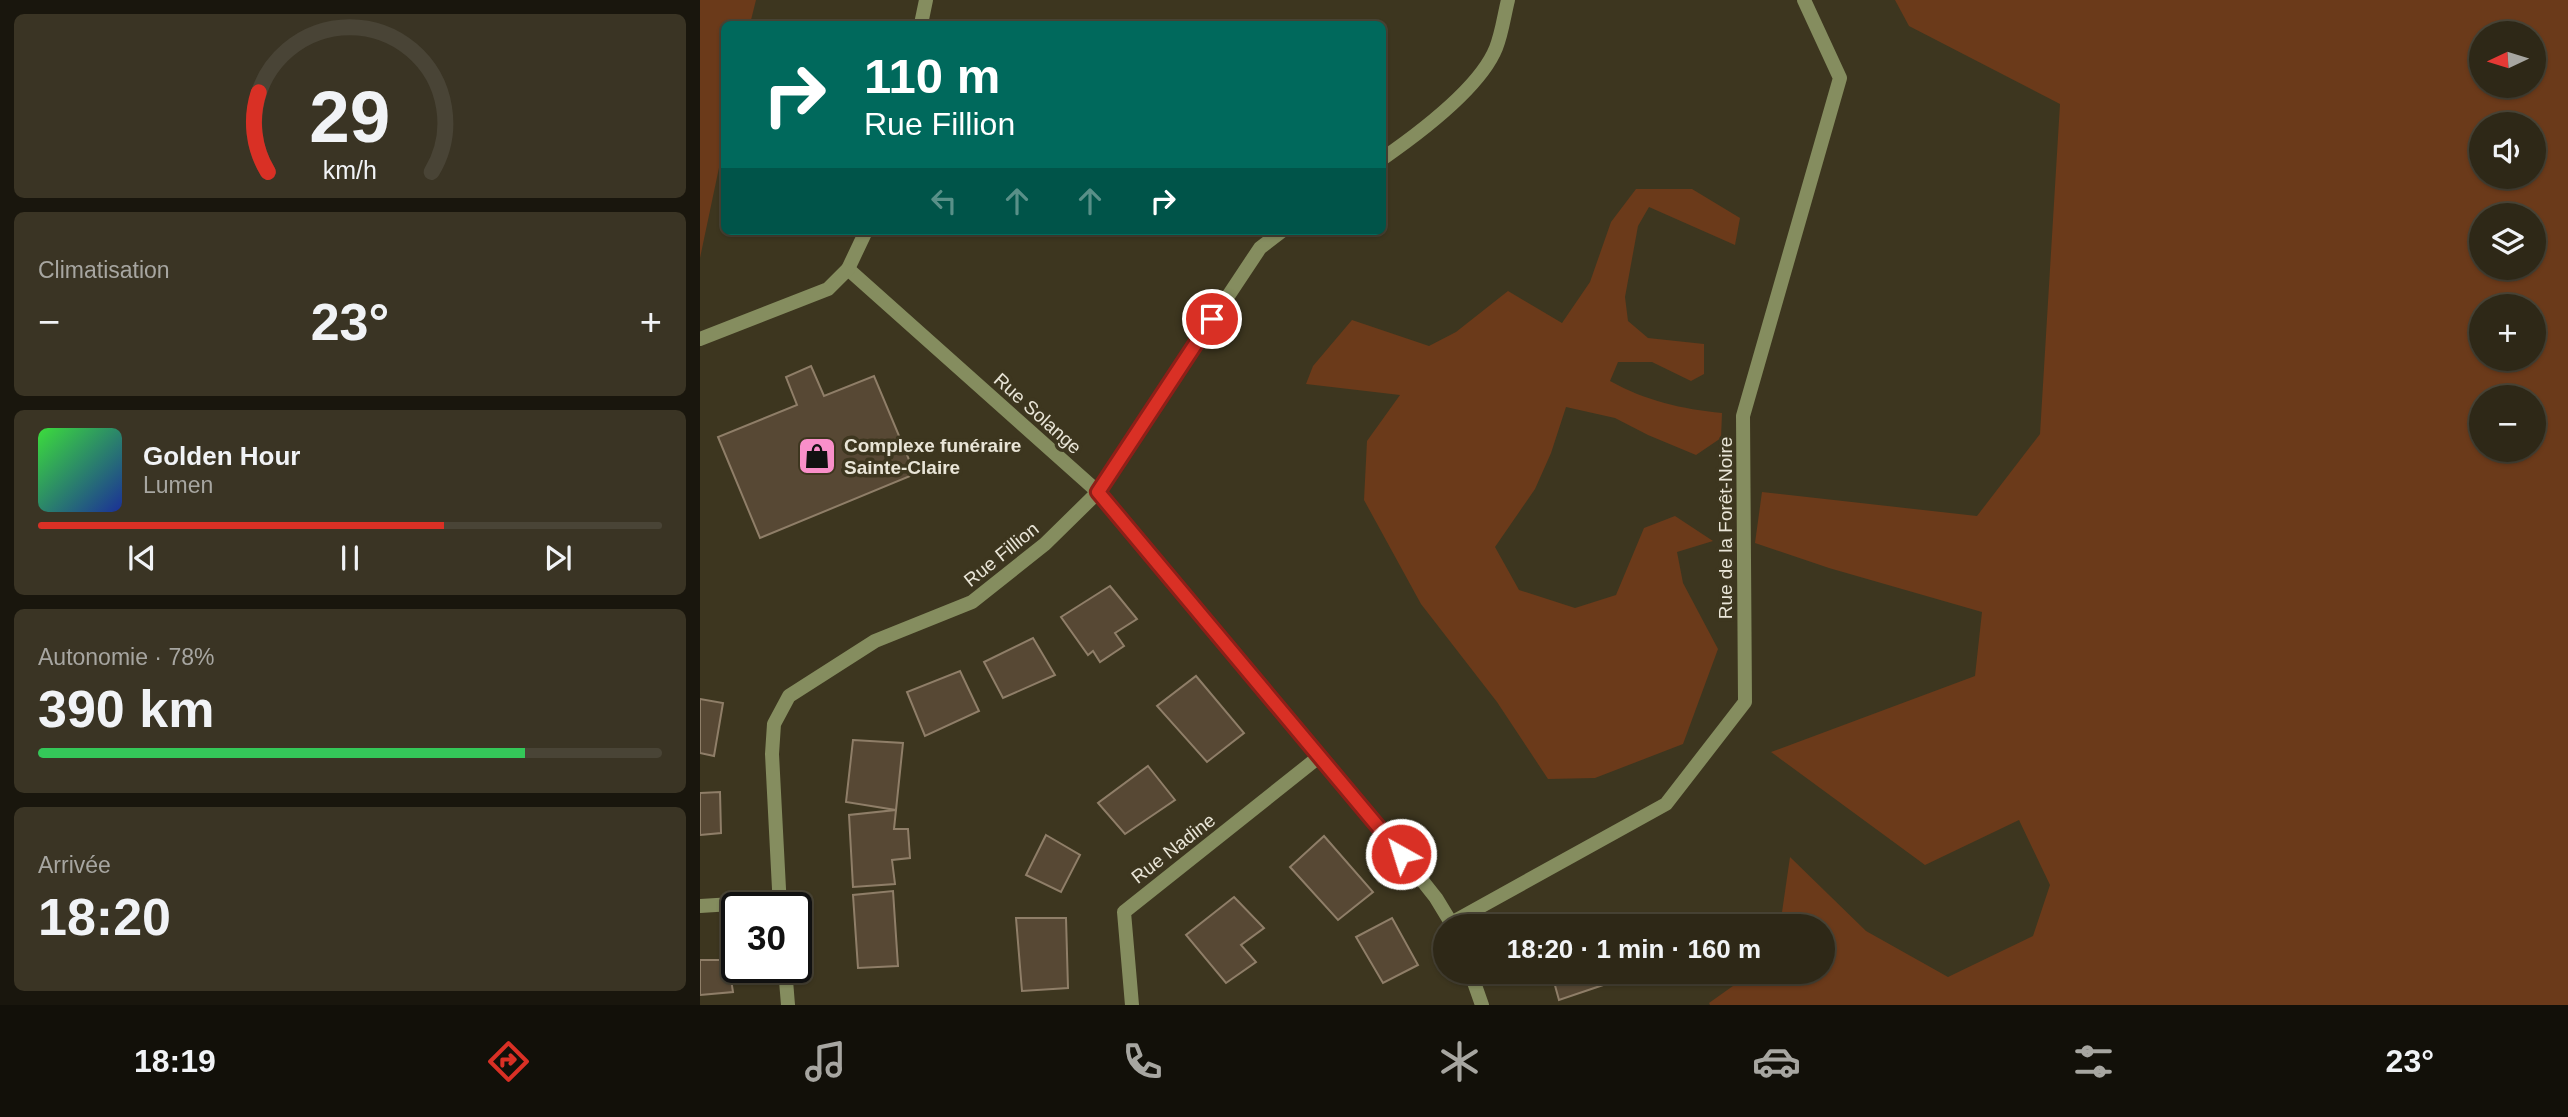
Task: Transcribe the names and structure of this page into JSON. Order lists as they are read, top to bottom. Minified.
{"streets":{"street":["Rue Solange","Rue de la Forêt-Noire","Rue Fillion","Rue Nadine"]},"crossings":[["Rue Solange","Rue Fillion"],["Rue Solange","Rue Nadine"]],"places":{"shop":["Complexe funéraire Sainte-Claire"]},"north":"left","page":{"map_buttons":["+","−"],"turn":["110 m","Rue Fillion"],"tile":["Climatisation",["Autonomie · 78%","390 km"],["Arrivée","18:20"]],"heat":["−","23°","+"],"song":["Golden Hour","Lumen"],"limit":"30","trip":"18:20 · 1 min · 160 m","tabs":["18:19","23°"],"gauge":["29","km/h"]}}
